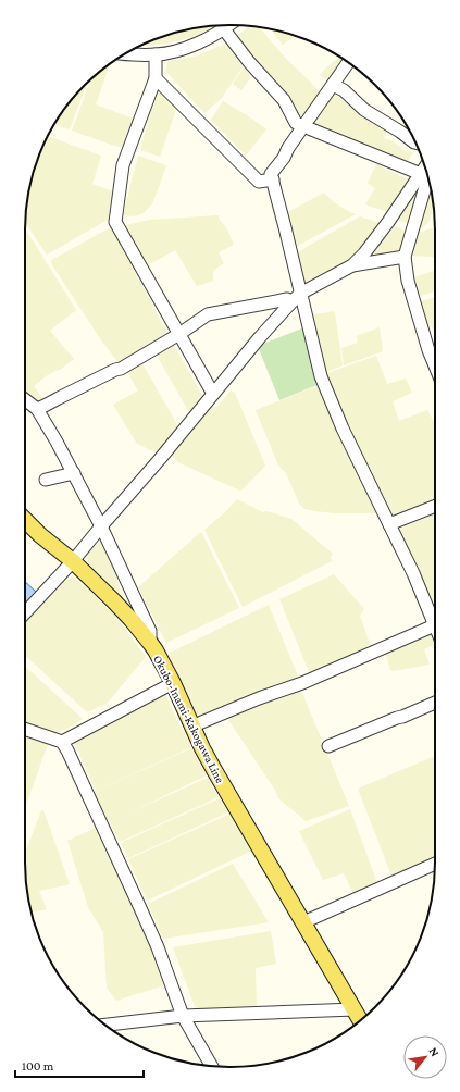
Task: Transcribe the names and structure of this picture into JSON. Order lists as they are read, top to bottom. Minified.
{"streets":{"main road":["Okubo-Inami-Kakogawa Line"]},"scale_bar":"100 m","north":"top right"}
